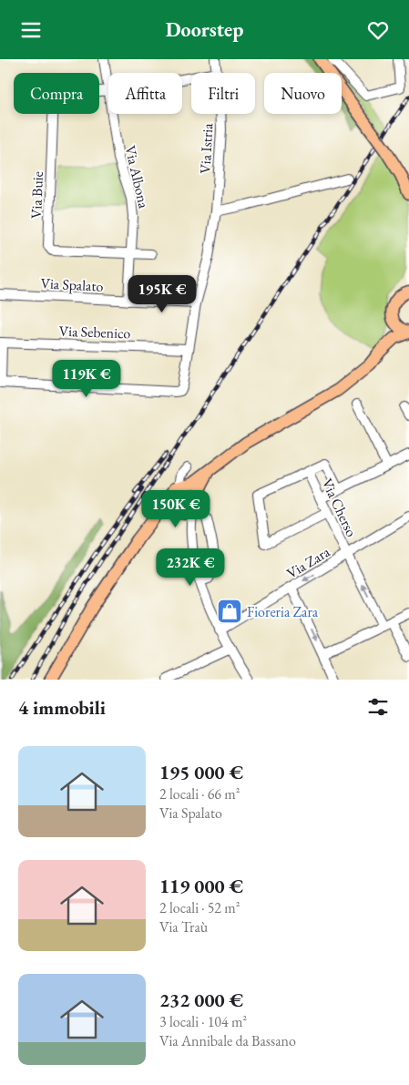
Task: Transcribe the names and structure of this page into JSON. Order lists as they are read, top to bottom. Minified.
{"streets":{"street":["Via Istria","Via Albona","Via Buie","Via Spalato","Via Sebenico","Via Cherso","Via Zara"]},"crossings":[["Via Istria","Via Spalato"],["Via Istria","Via Sebenico"],["Via Albona","Via Buie"],["Via Albona","Via Spalato"],["Via Cherso","Via Zara"]],"places":{"shop":["Fioreria Zara"]},"page":{"header":"Doorstep","chip":["Compra","Affitta","Filtri","Nuovo"],"price":["195K €","119K €","150K €","232K €"],"heading":"4 immobili","list":[{"name":"195 000 €","note":"2 locali · 66 m² · Via Spalato"},{"name":"119 000 €","note":"2 locali · 52 m² · Via Traù"},{"name":"232 000 €","note":"3 locali · 104 m² · Via Annibale da Bassano"}]}}
